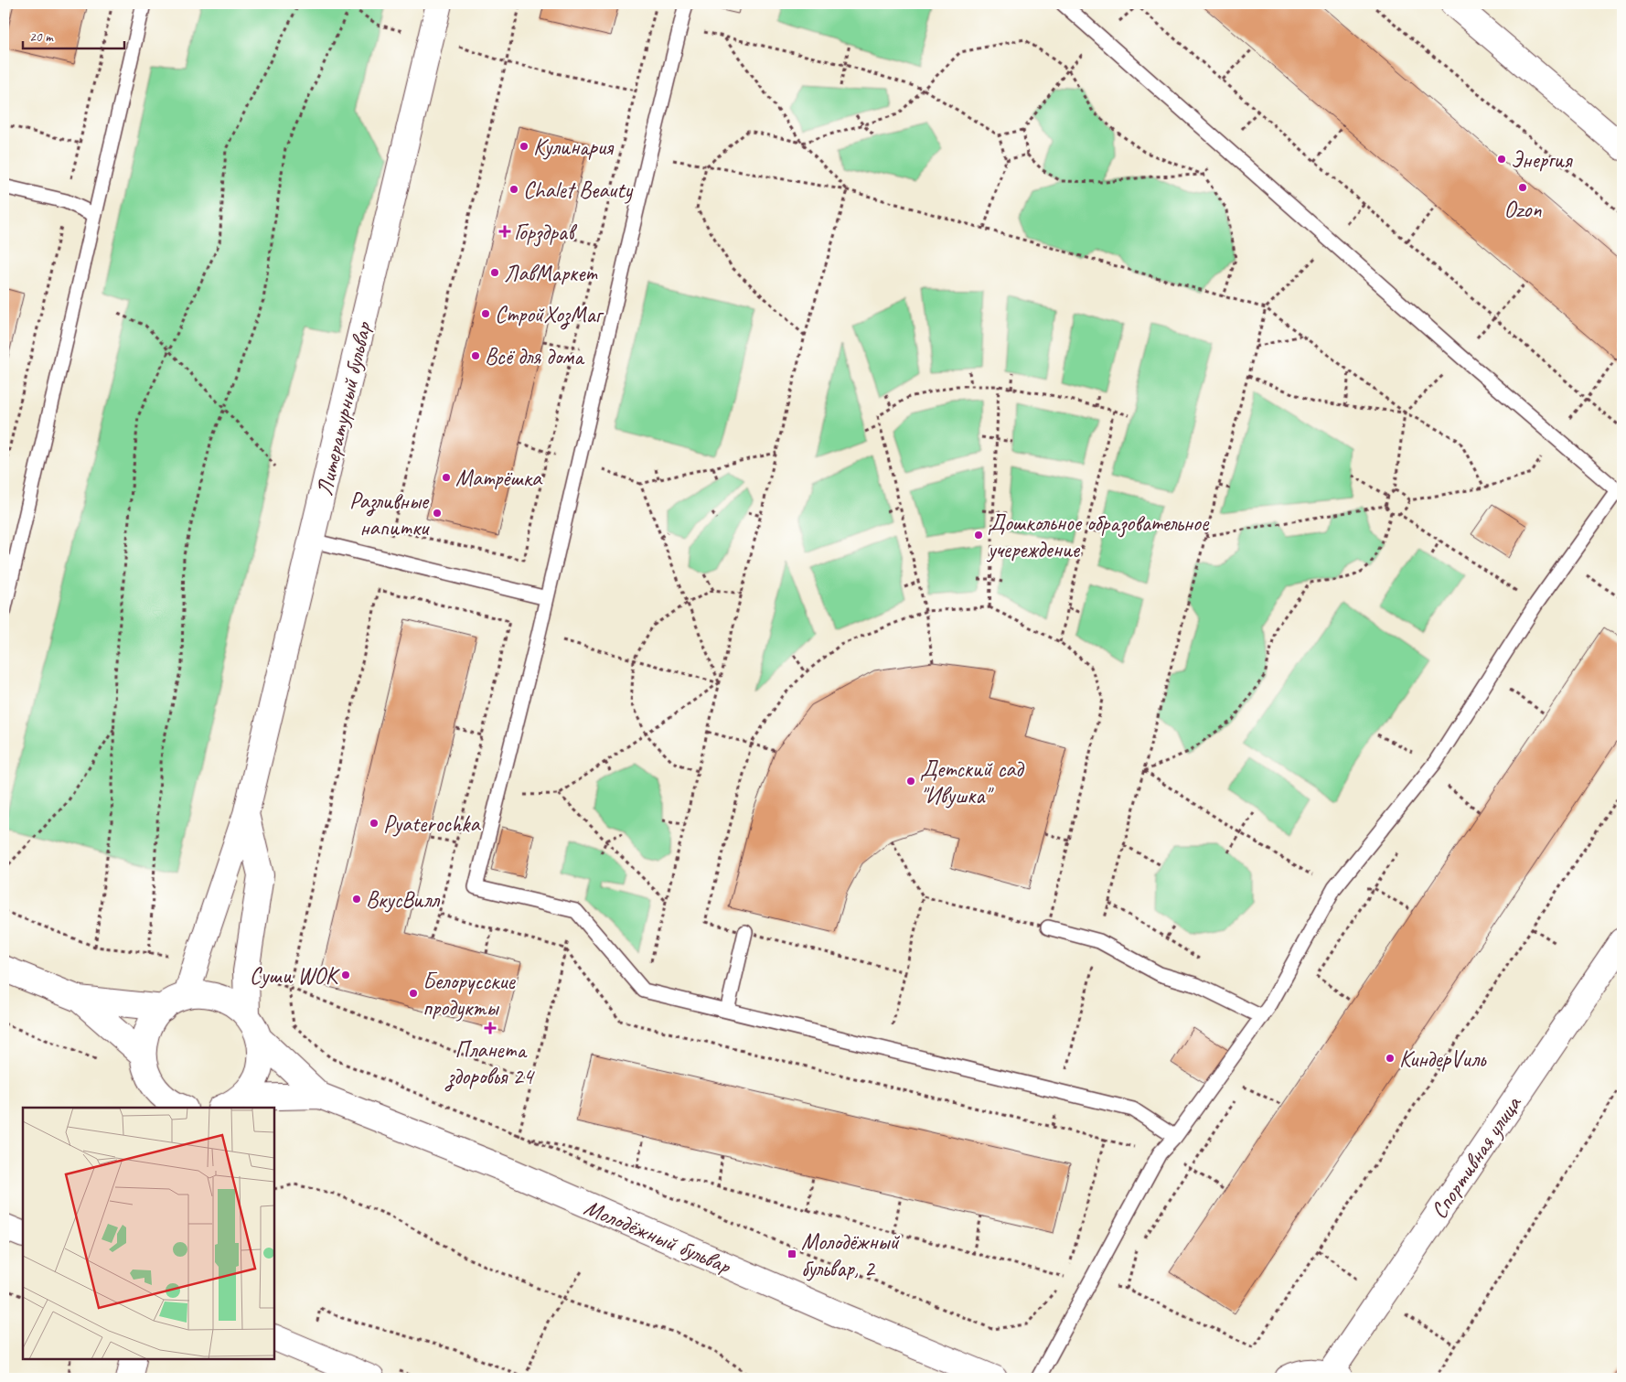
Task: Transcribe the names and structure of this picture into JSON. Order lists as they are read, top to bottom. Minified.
{"streets":{"street":["Литературный бульвар","Спортивная улица","Молодёжный бульвар"]},"places":{"other":["Кулинария","Энергия","Ozon","Chalet Beauty","ЛавМаркет","СтройХозМаг","Всё для дома","Матрёшка","Разливные напитки","Дошкольное образовательное учереждение","Детский сад \"Ивушка\"","Pyaterochka","ВкусВилл","Суши WOK","Белорусские продукты","КиндерVиль"],"health":["Горздрав","Планета здоровья 24"],"transit":["Молодёжный бульвар, 2"]},"scale_bar":"20 m"}
